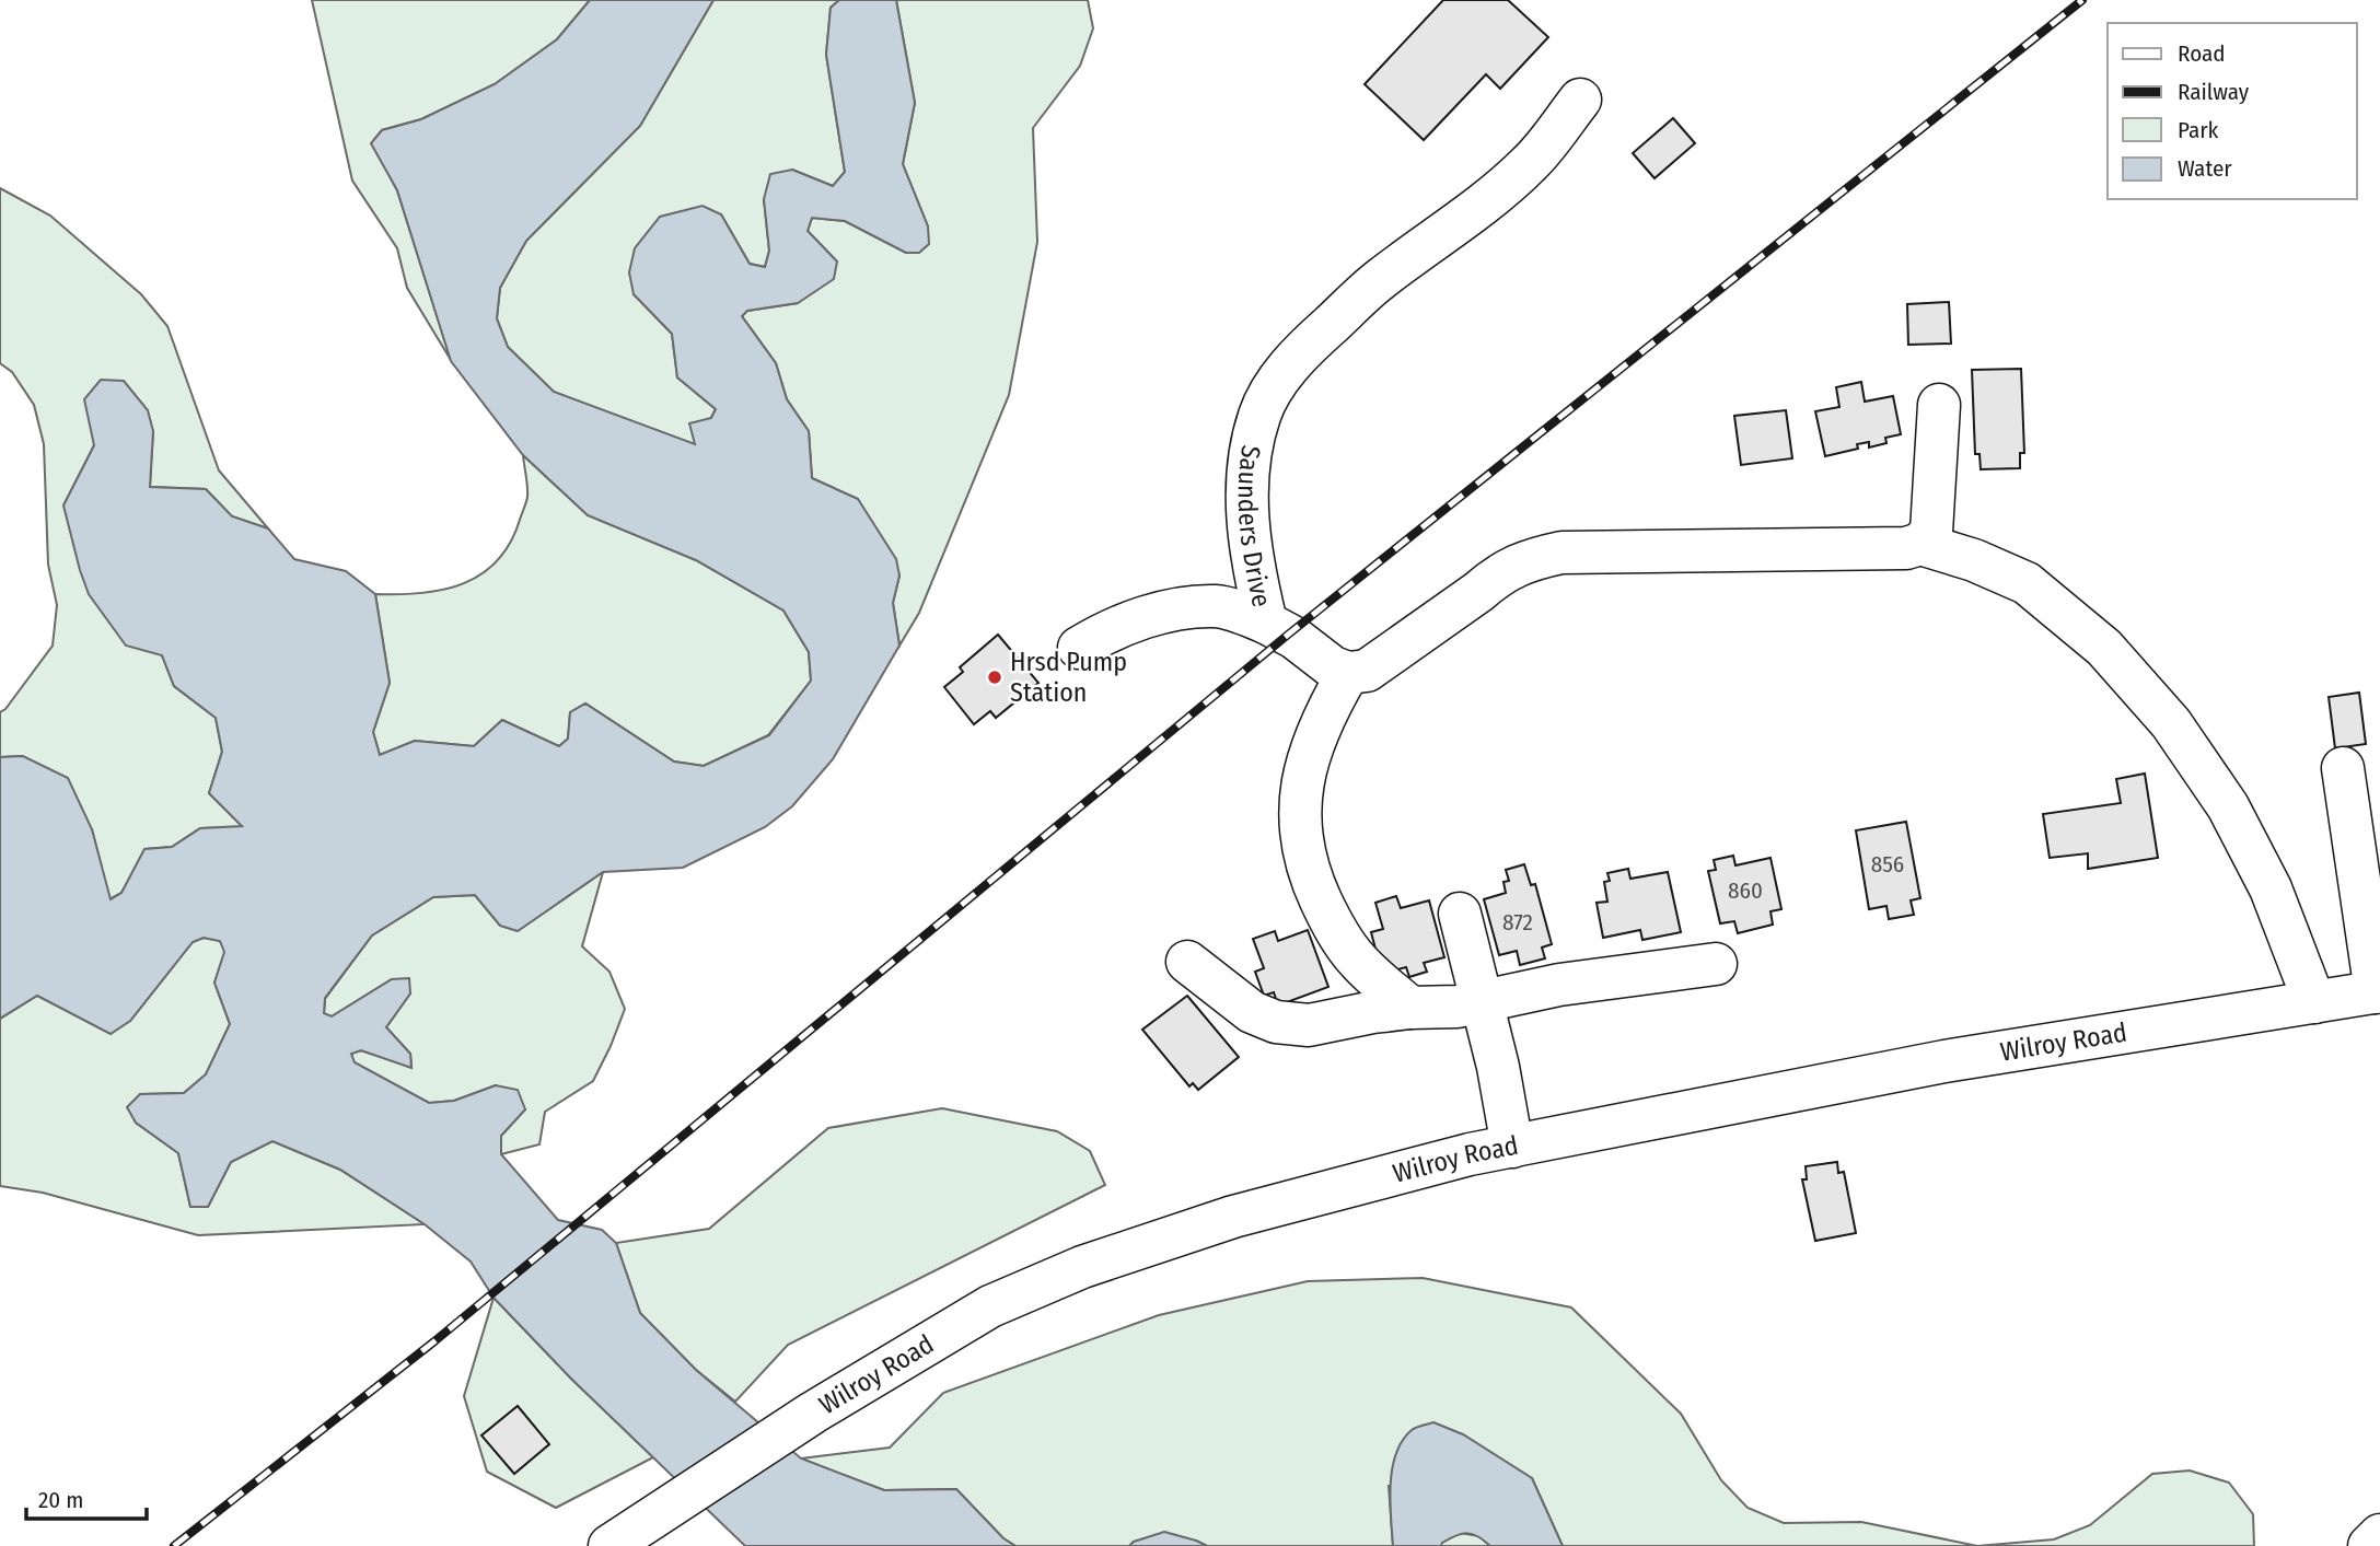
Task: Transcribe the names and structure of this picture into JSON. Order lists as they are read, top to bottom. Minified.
{"streets":{"main road":["Saunders Drive","Wilroy Road"]},"places":["Hrsd Pump Station"],"house_numbers":["856","860","872"],"legend":["Road","Railway","Park","Water"],"scale_bar":"20 m"}
